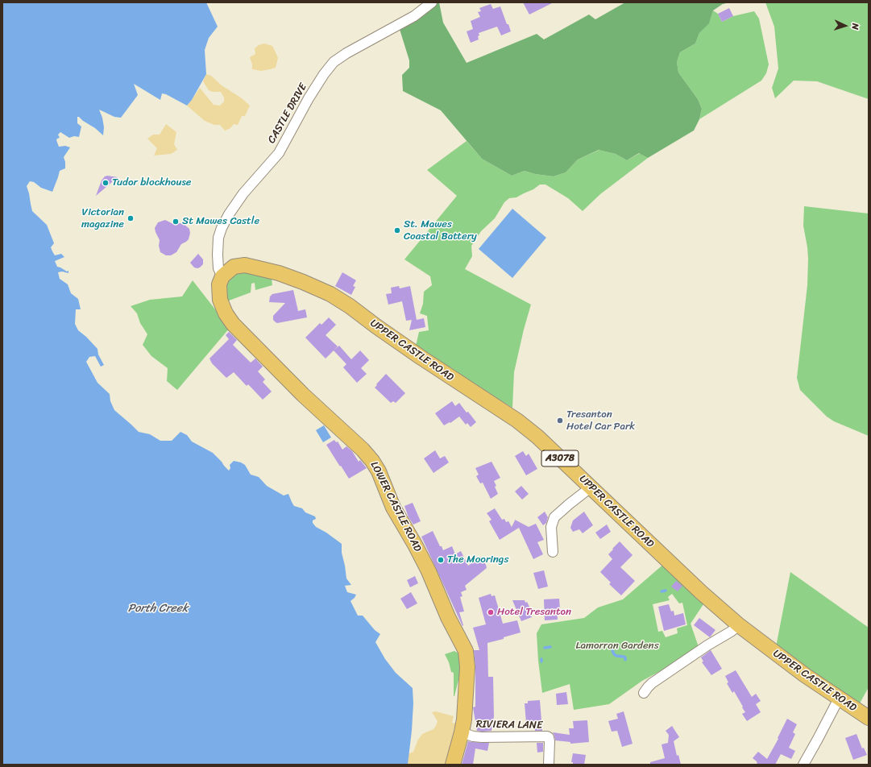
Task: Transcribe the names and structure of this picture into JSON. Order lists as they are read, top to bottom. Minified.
{"streets":{"main road":["UPPER CASTLE ROAD","A3078","LOWER CASTLE ROAD"],"street":["CASTLE DRIVE","RIVIERA LANE"]},"crossings":[["CASTLE DRIVE","UPPER CASTLE ROAD"],["CASTLE DRIVE","LOWER CASTLE ROAD"],["UPPER CASTLE ROAD","LOWER CASTLE ROAD"],["LOWER CASTLE ROAD","RIVIERA LANE"]],"water":["Porth Creek"],"parks":["Lamorran Gardens"],"places":["Tudor blockhouse","Victorian magazine","St Mawes Castle","St. Mawes Coastal Battery","Tresanton Hotel Car Park","The Moorings","Hotel Tresanton"],"north":"right"}
